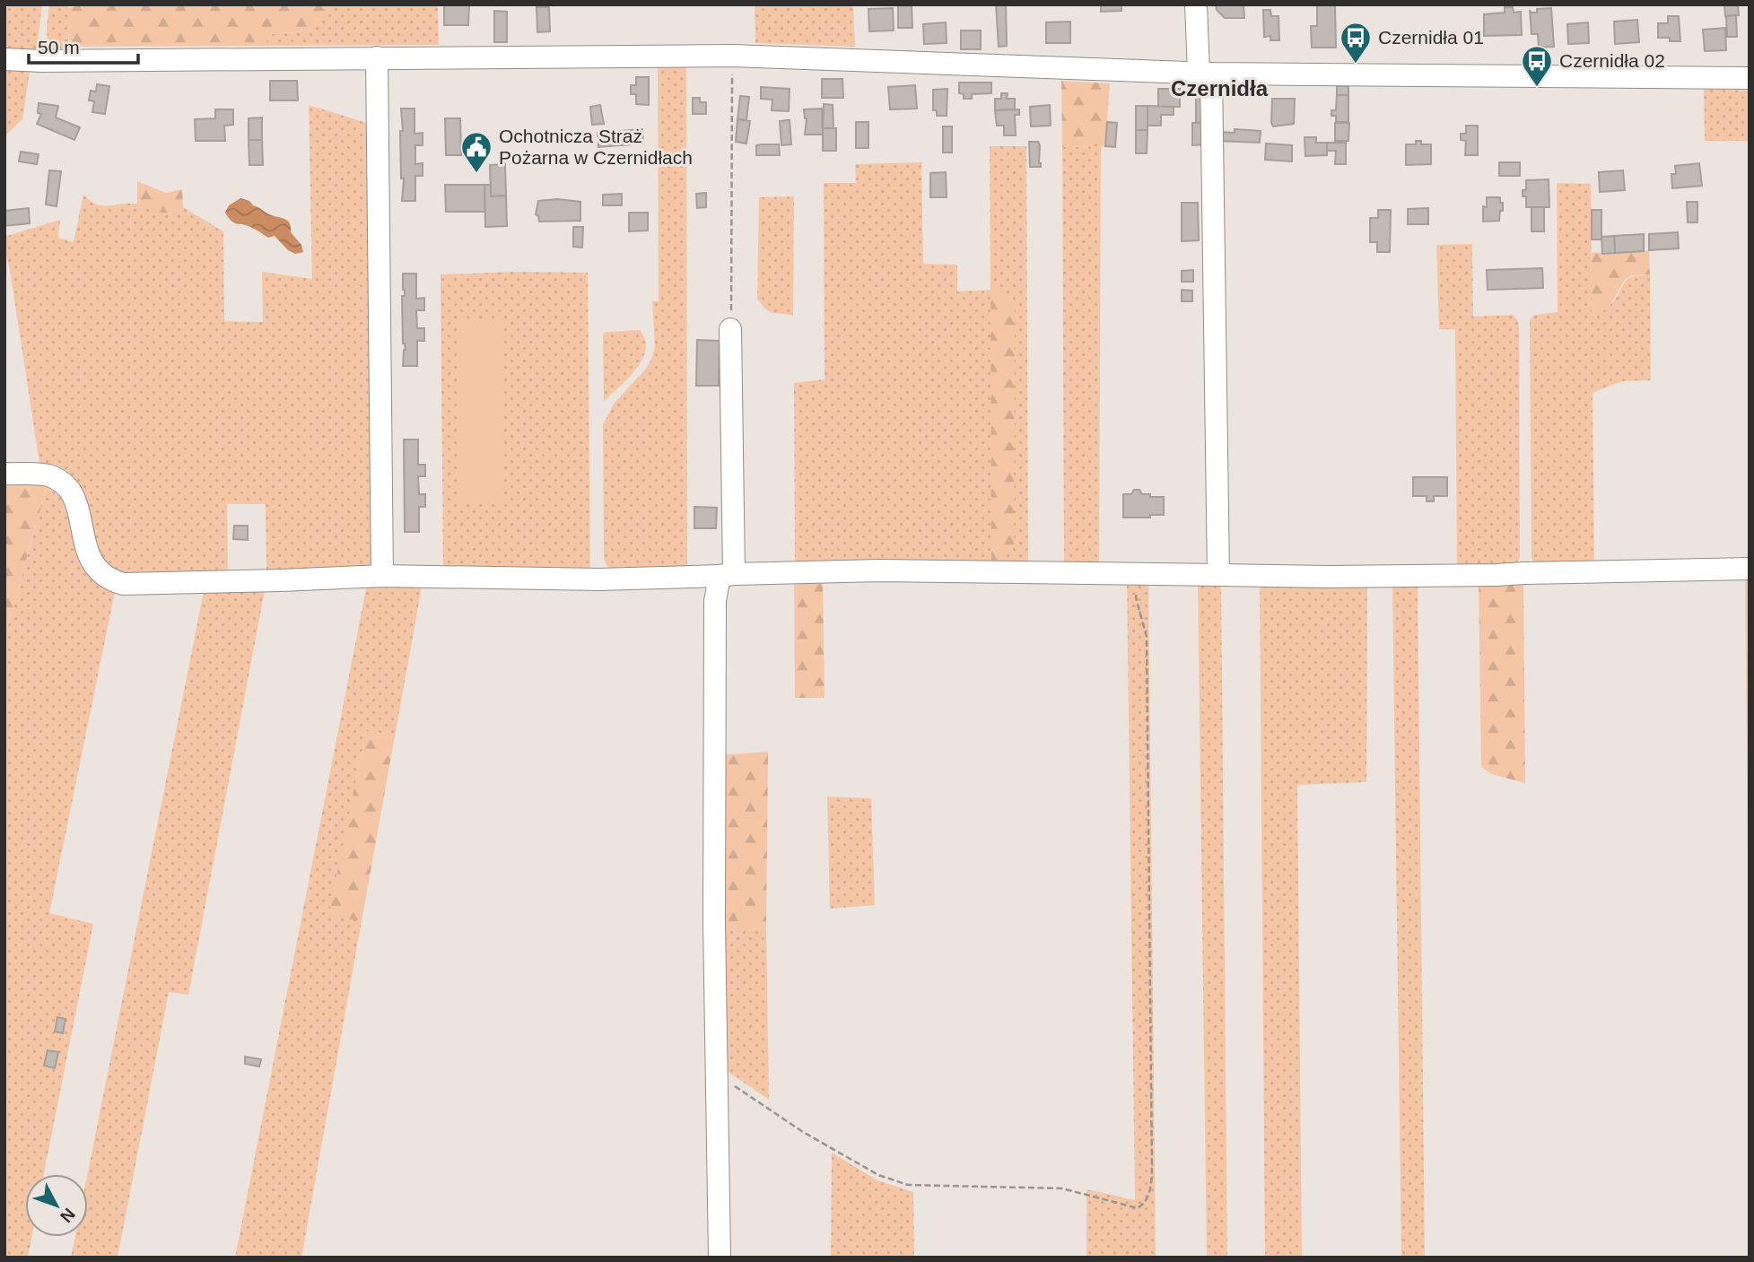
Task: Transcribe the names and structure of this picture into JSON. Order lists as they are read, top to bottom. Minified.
{"districts":["Czernidła"],"places":{"bus stop":["Czernidła 01","Czernidła 02"],"public building":["Ochotnicza Straż Pożarna w Czernidłach"]},"scale_bar":"50 m","north":"bottom right"}
